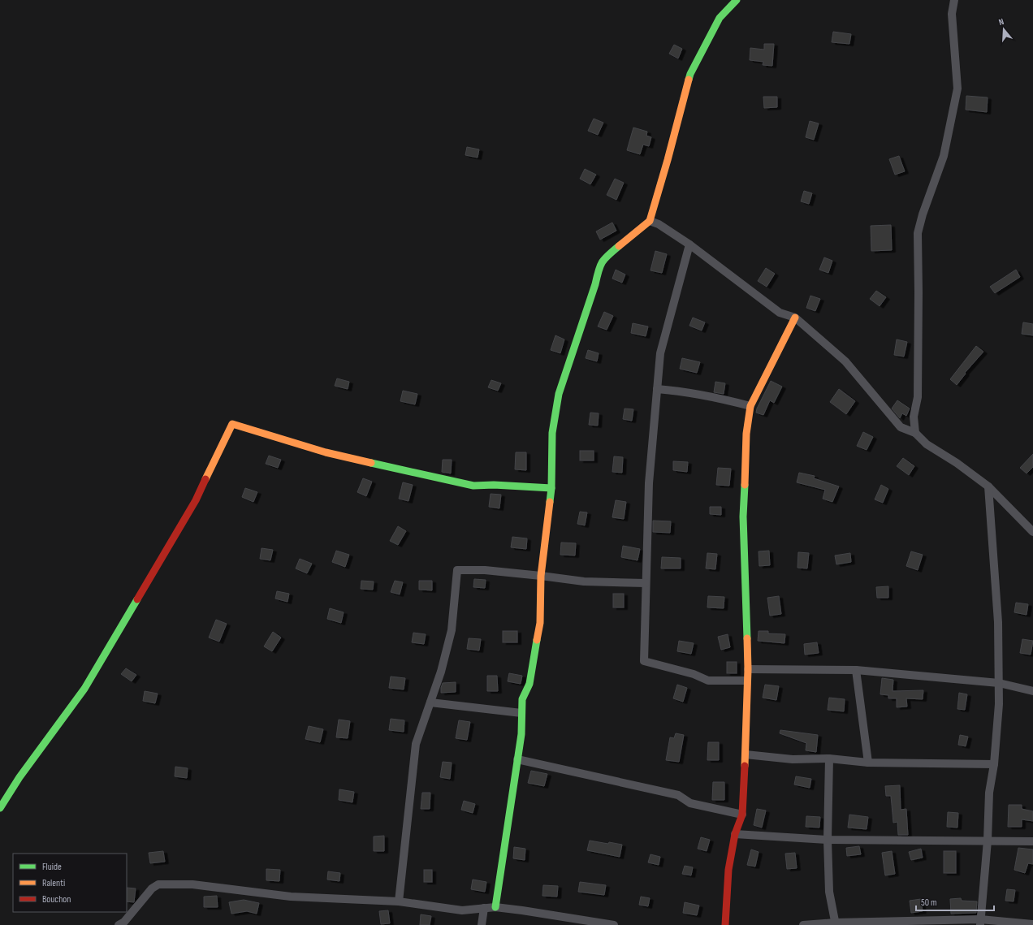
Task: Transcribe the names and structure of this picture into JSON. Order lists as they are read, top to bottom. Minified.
{"legend":["Fluide","Ralenti","Bouchon"],"scale_bar":"50 m","north":"top"}
